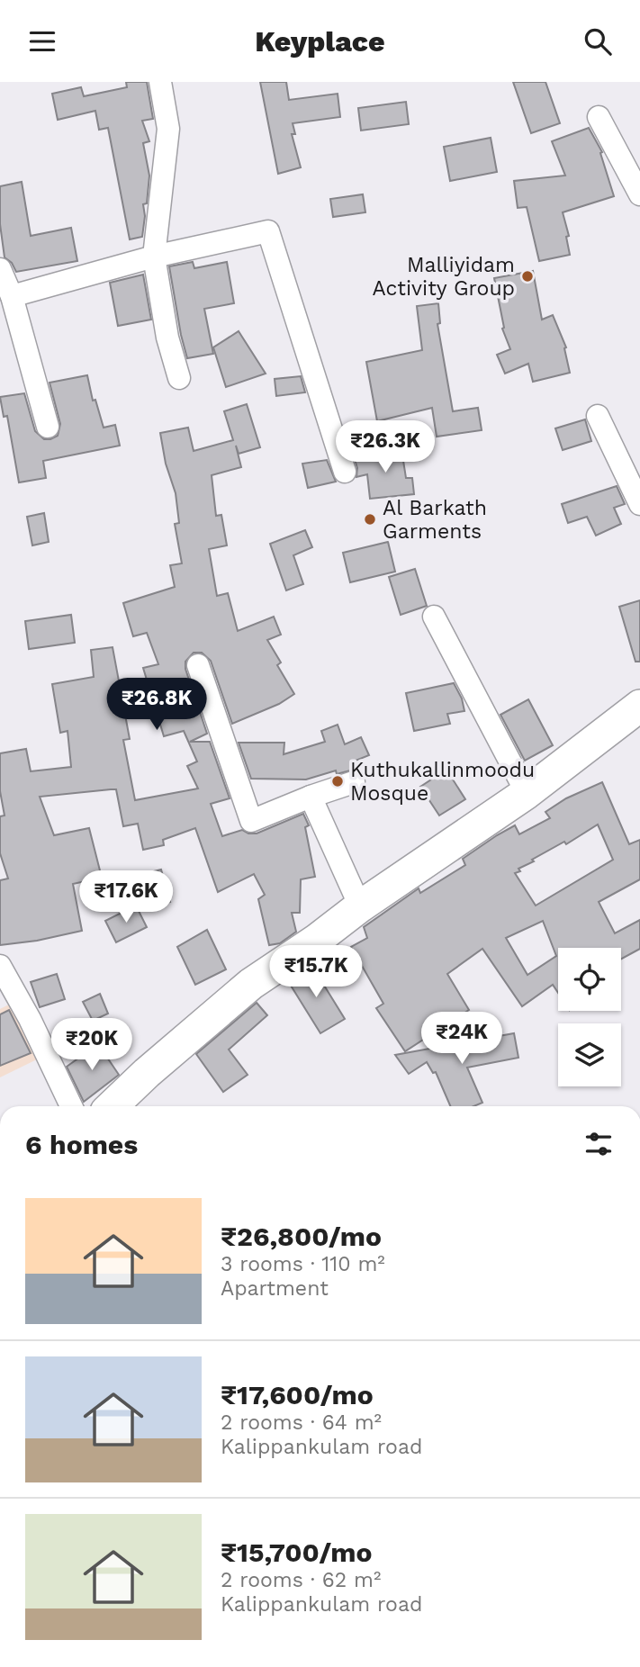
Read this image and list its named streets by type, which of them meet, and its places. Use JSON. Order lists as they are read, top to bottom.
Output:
{
  "places": ["Malliyidam Activity Group", "Al Barkath Garments", "Kuthukallinmoodu Mosque"],
  "page": {
    "header": "Keyplace",
    "price": [
      "₹26.3K",
      "₹26.8K",
      "₹17.6K",
      "₹15.7K",
      "₹24K",
      "₹20K"
    ],
    "heading": "6 homes",
    "list": [
      {
        "name": "₹26,800/mo",
        "note": "3 rooms · 110 m² · Apartment"
      },
      {
        "name": "₹17,600/mo",
        "note": "2 rooms · 64 m² · Kalippankulam road"
      },
      {
        "name": "₹15,700/mo",
        "note": "2 rooms · 62 m² · Kalippankulam road"
      }
    ]
  }
}
